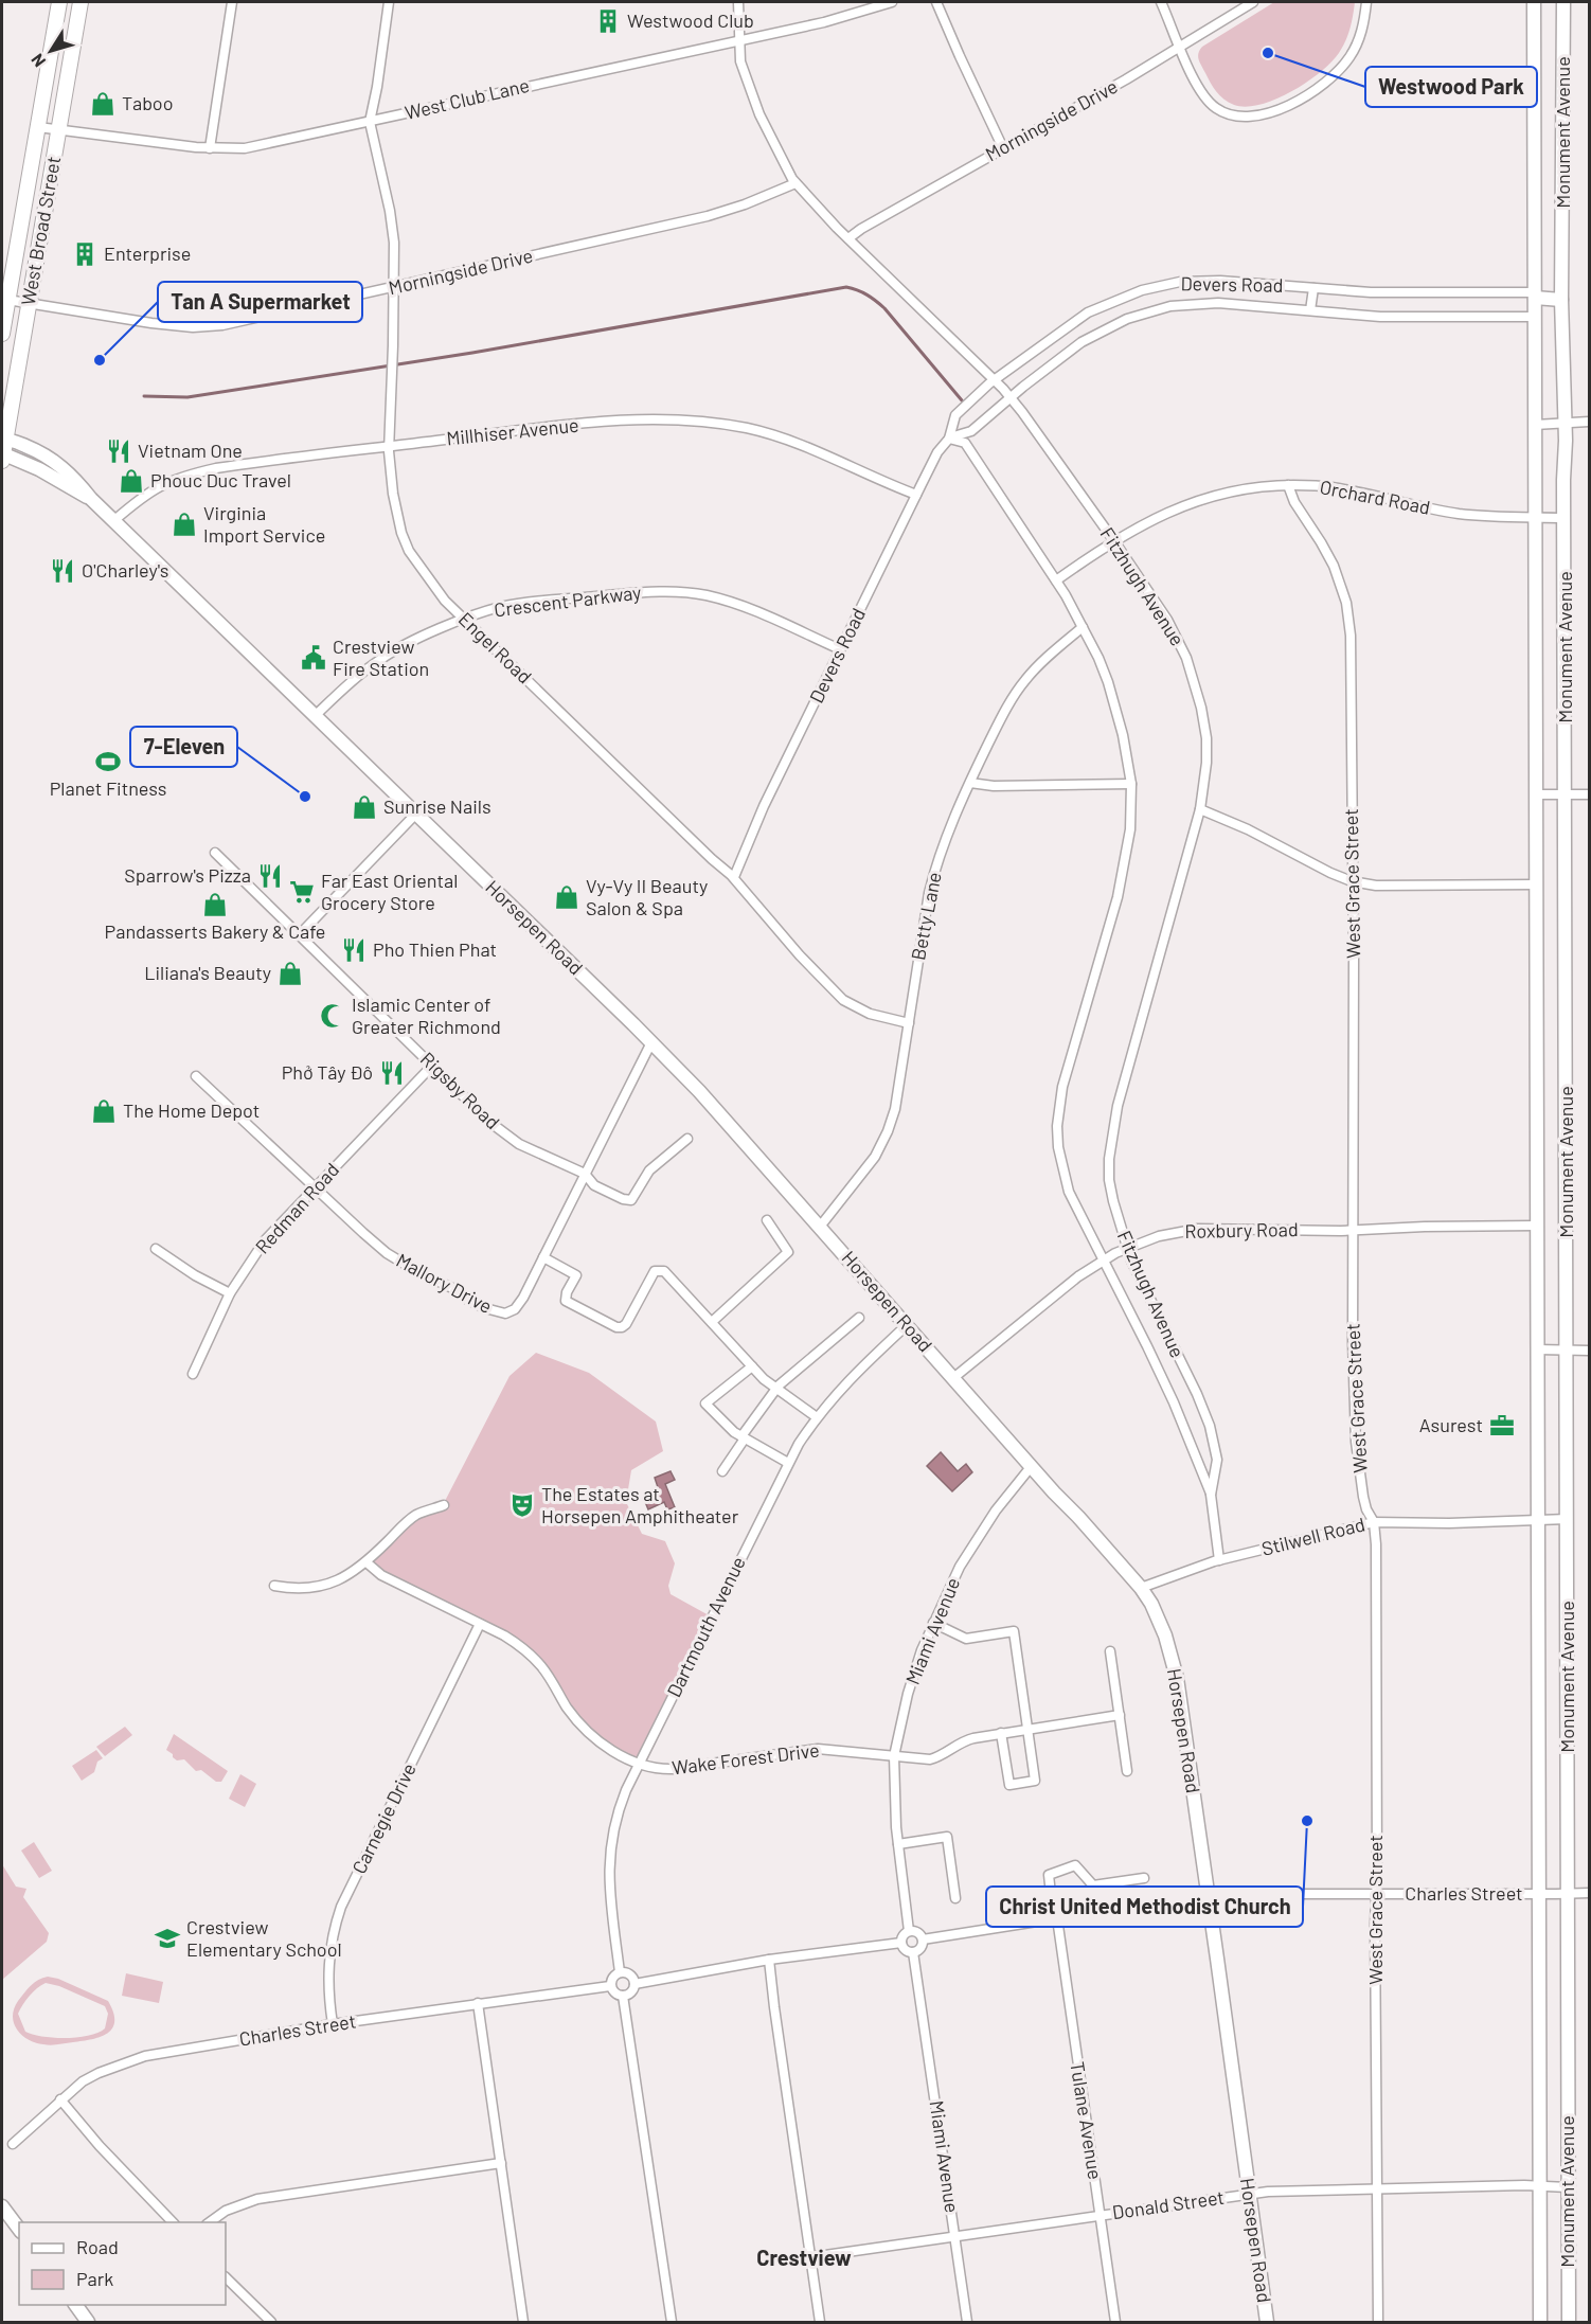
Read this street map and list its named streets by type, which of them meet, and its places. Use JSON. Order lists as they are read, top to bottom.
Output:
{
  "streets": {
    "main road": ["West Broad Street"],
    "street": [
      "West Club Lane",
      "Morningside Drive",
      "Monument Avenue",
      "Devers Road",
      "Millhiser Avenue",
      "Orchard Road",
      "Fitzhugh Avenue",
      "Crescent Parkway",
      "Engel Road",
      "West Grace Street",
      "Betty Lane",
      "Horsepen Road",
      "Rigsby Road",
      "Redman Road",
      "Roxbury Road",
      "Mallory Drive",
      "Stilwell Road",
      "Dartmouth Avenue",
      "Miami Avenue",
      "Wake Forest Drive",
      "Carnegie Drive",
      "Charles Street",
      "Tulane Avenue",
      "Donald Street"
    ]
  },
  "crossings": [
    ["West Club Lane", "West Broad Street"],
    ["West Club Lane", "Fitzhugh Avenue"],
    ["West Club Lane", "Engel Road"],
    ["Morningside Drive", "West Broad Street"],
    ["Morningside Drive", "Fitzhugh Avenue"],
    ["Morningside Drive", "Engel Road"],
    ["Monument Avenue", "Devers Road"],
    ["Monument Avenue", "Orchard Road"],
    ["Monument Avenue", "Roxbury Road"],
    ["Monument Avenue", "Stilwell Road"],
    ["Monument Avenue", "Charles Street"],
    ["Monument Avenue", "Donald Street"],
    ["West Broad Street", "Horsepen Road"],
    ["Devers Road", "Millhiser Avenue"],
    ["Devers Road", "Fitzhugh Avenue"],
    ["Devers Road", "Crescent Parkway"],
    ["Devers Road", "Engel Road"],
    ["Millhiser Avenue", "Engel Road"],
    ["Millhiser Avenue", "Horsepen Road"],
    ["Orchard Road", "Fitzhugh Avenue"],
    ["Orchard Road", "West Grace Street"],
    ["Fitzhugh Avenue", "Betty Lane"],
    ["Fitzhugh Avenue", "Roxbury Road"],
    ["Fitzhugh Avenue", "Stilwell Road"],
    ["Crescent Parkway", "Engel Road"],
    ["Crescent Parkway", "Horsepen Road"],
    ["Engel Road", "Betty Lane"],
    ["West Grace Street", "Roxbury Road"],
    ["West Grace Street", "Stilwell Road"],
    ["West Grace Street", "Charles Street"],
    ["West Grace Street", "Donald Street"],
    ["Betty Lane", "Horsepen Road"],
    ["Horsepen Road", "Roxbury Road"],
    ["Horsepen Road", "Stilwell Road"],
    ["Horsepen Road", "Dartmouth Avenue"],
    ["Horsepen Road", "Miami Avenue"],
    ["Horsepen Road", "Charles Street"],
    ["Horsepen Road", "Donald Street"],
    ["Rigsby Road", "Redman Road"],
    ["Redman Road", "Mallory Drive"],
    ["Dartmouth Avenue", "Wake Forest Drive"],
    ["Dartmouth Avenue", "Charles Street"],
    ["Miami Avenue", "Wake Forest Drive"],
    ["Miami Avenue", "Charles Street"],
    ["Miami Avenue", "Donald Street"],
    ["Wake Forest Drive", "Carnegie Drive"],
    ["Carnegie Drive", "Charles Street"],
    ["Charles Street", "Tulane Avenue"],
    ["Tulane Avenue", "Donald Street"]
  ],
  "districts": ["Crestview"],
  "places": {
    "building": ["Westwood Club", "Enterprise"],
    "other": [
      "Westwood Park",
      "Tan A Supermarket",
      "7-Eleven",
      "Christ United Methodist Church"
    ],
    "shop": [
      "Taboo",
      "Phouc Duc Travel",
      "Virginia Import Service",
      "Sunrise Nails",
      "Vy-Vy II Beauty Salon & Spa",
      "Pandasserts Bakery & Cafe",
      "Liliana's Beauty",
      "The Home Depot"
    ],
    "restaurant": [
      "Vietnam One",
      "O'Charley's",
      "Sparrow's Pizza",
      "Pho Thien Phat",
      "Phở Tây Đô"
    ],
    "public building": ["Crestview Fire Station"],
    "sports": ["Planet Fitness"],
    "supermarket": ["Far East Oriental Grocery Store"],
    "mosque": ["Islamic Center of Greater Richmond"],
    "office": ["Asurest"],
    "theatre": ["The Estates at Horsepen Amphitheater"],
    "school or university": ["Crestview Elementary School"]
  },
  "legend": ["Road", "Park"],
  "north": "bottom left"
}
